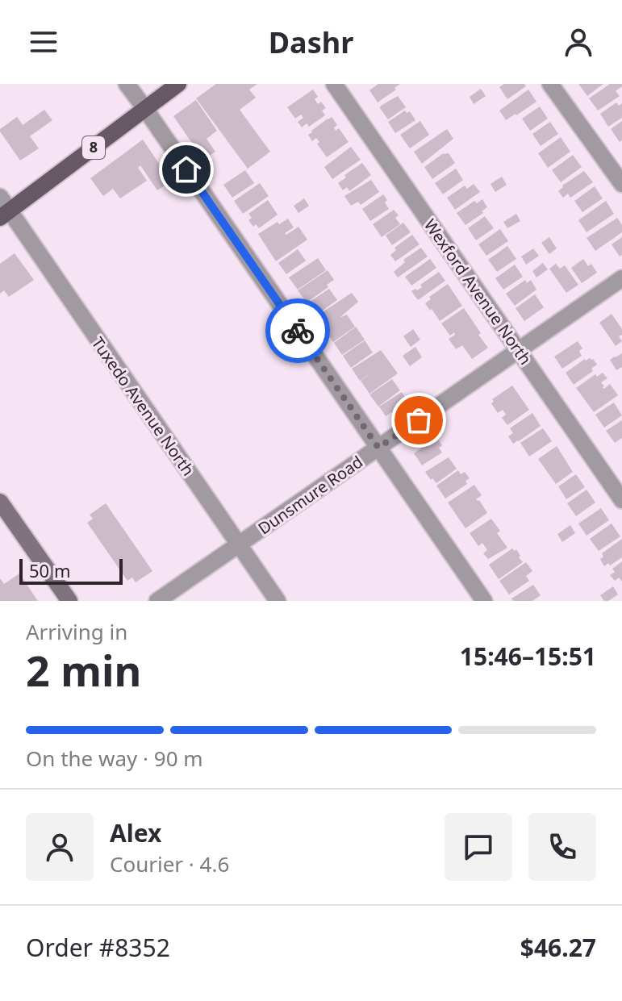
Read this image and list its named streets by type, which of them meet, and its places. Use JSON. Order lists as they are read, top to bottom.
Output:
{
  "streets": {
    "main road": ["8"],
    "street": ["Wexford Avenue North", "Tuxedo Avenue North", "Dunsmure Road"]
  },
  "crossings": [
    ["8", "Tuxedo Avenue North"],
    ["Wexford Avenue North", "Dunsmure Road"],
    ["Tuxedo Avenue North", "Dunsmure Road"]
  ],
  "scale_bar": "50 m",
  "page": {
    "header": "Dashr",
    "scale": "50 m",
    "heading": ["2 min", "Arriving in", "15:46–15:51"],
    "panel": [
      "Alex",
      "Courier · 4.6",
      "Order #8352",
      "$46.27"
    ],
    "bar": "On the way · 90 m"
  }
}
